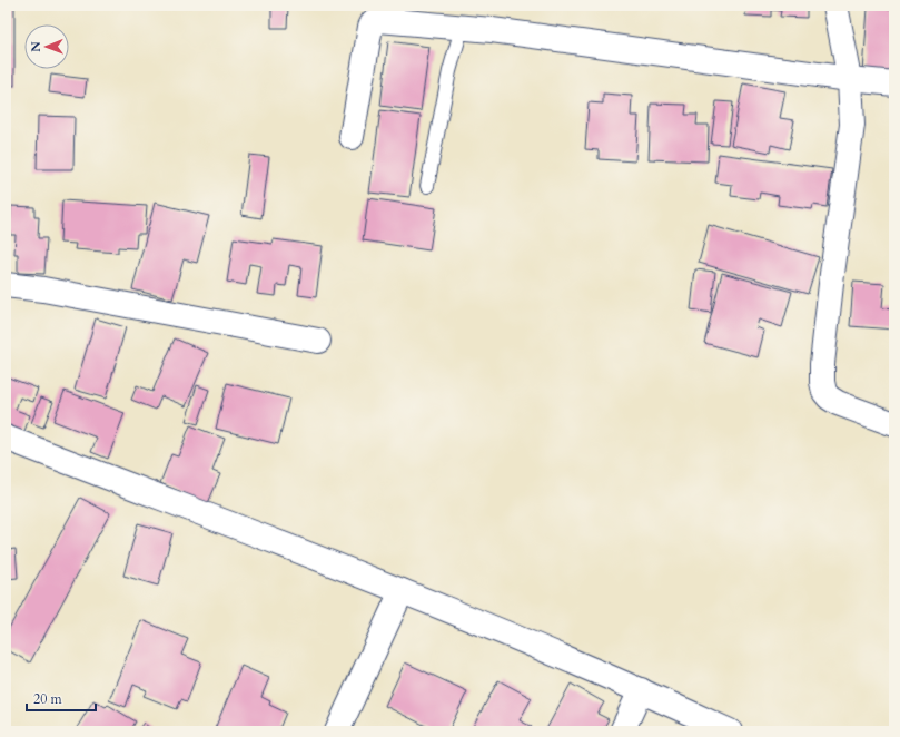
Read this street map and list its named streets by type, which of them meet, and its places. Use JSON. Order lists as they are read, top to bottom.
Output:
{
  "scale_bar": "20 m",
  "north": "left"
}
